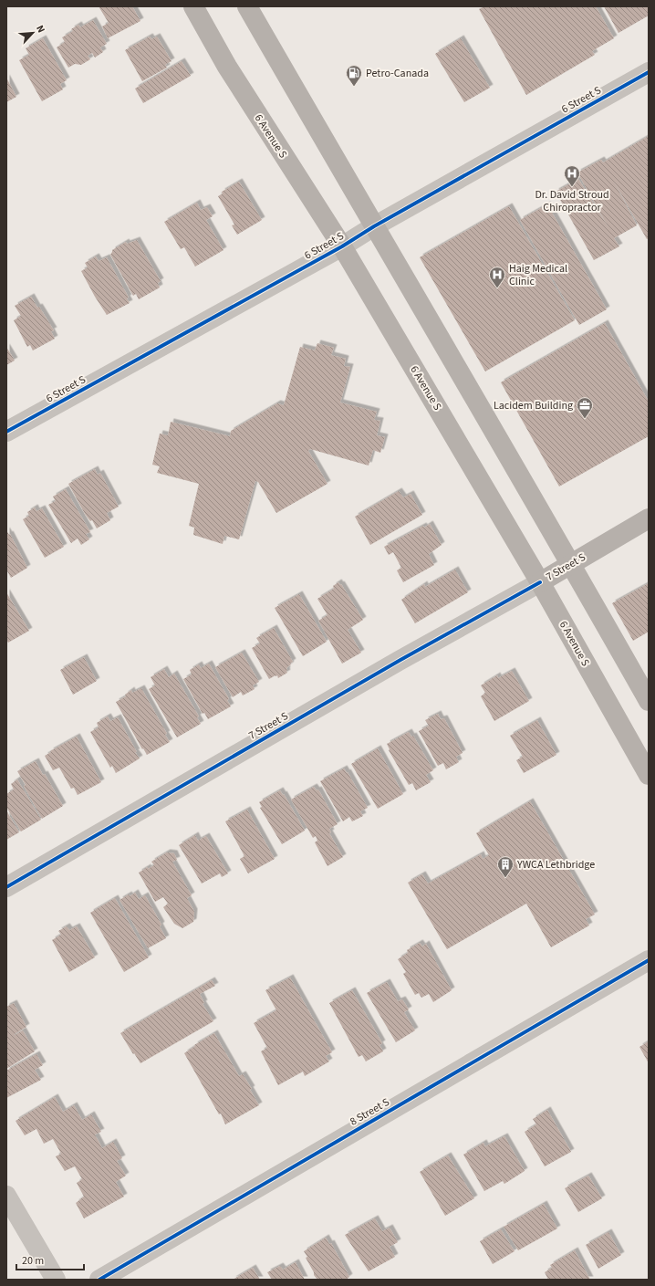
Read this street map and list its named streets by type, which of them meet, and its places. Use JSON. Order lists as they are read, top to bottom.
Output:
{
  "streets": {
    "main road": ["6 Avenue S", "7 Street S"],
    "street": ["6 Street S", "8 Street S"]
  },
  "crossings": [
    ["6 Street S", "6 Avenue S"],
    ["6 Avenue S", "7 Street S"]
  ],
  "places": {
    "fuel station": ["Petro-Canada"],
    "hospital": ["Dr. David Stroud Chiropractor", "Haig Medical Clinic"],
    "office": ["Lacidem Building"],
    "building": ["YWCA Lethbridge"]
  },
  "scale_bar": "20 m",
  "north": "top right"
}
